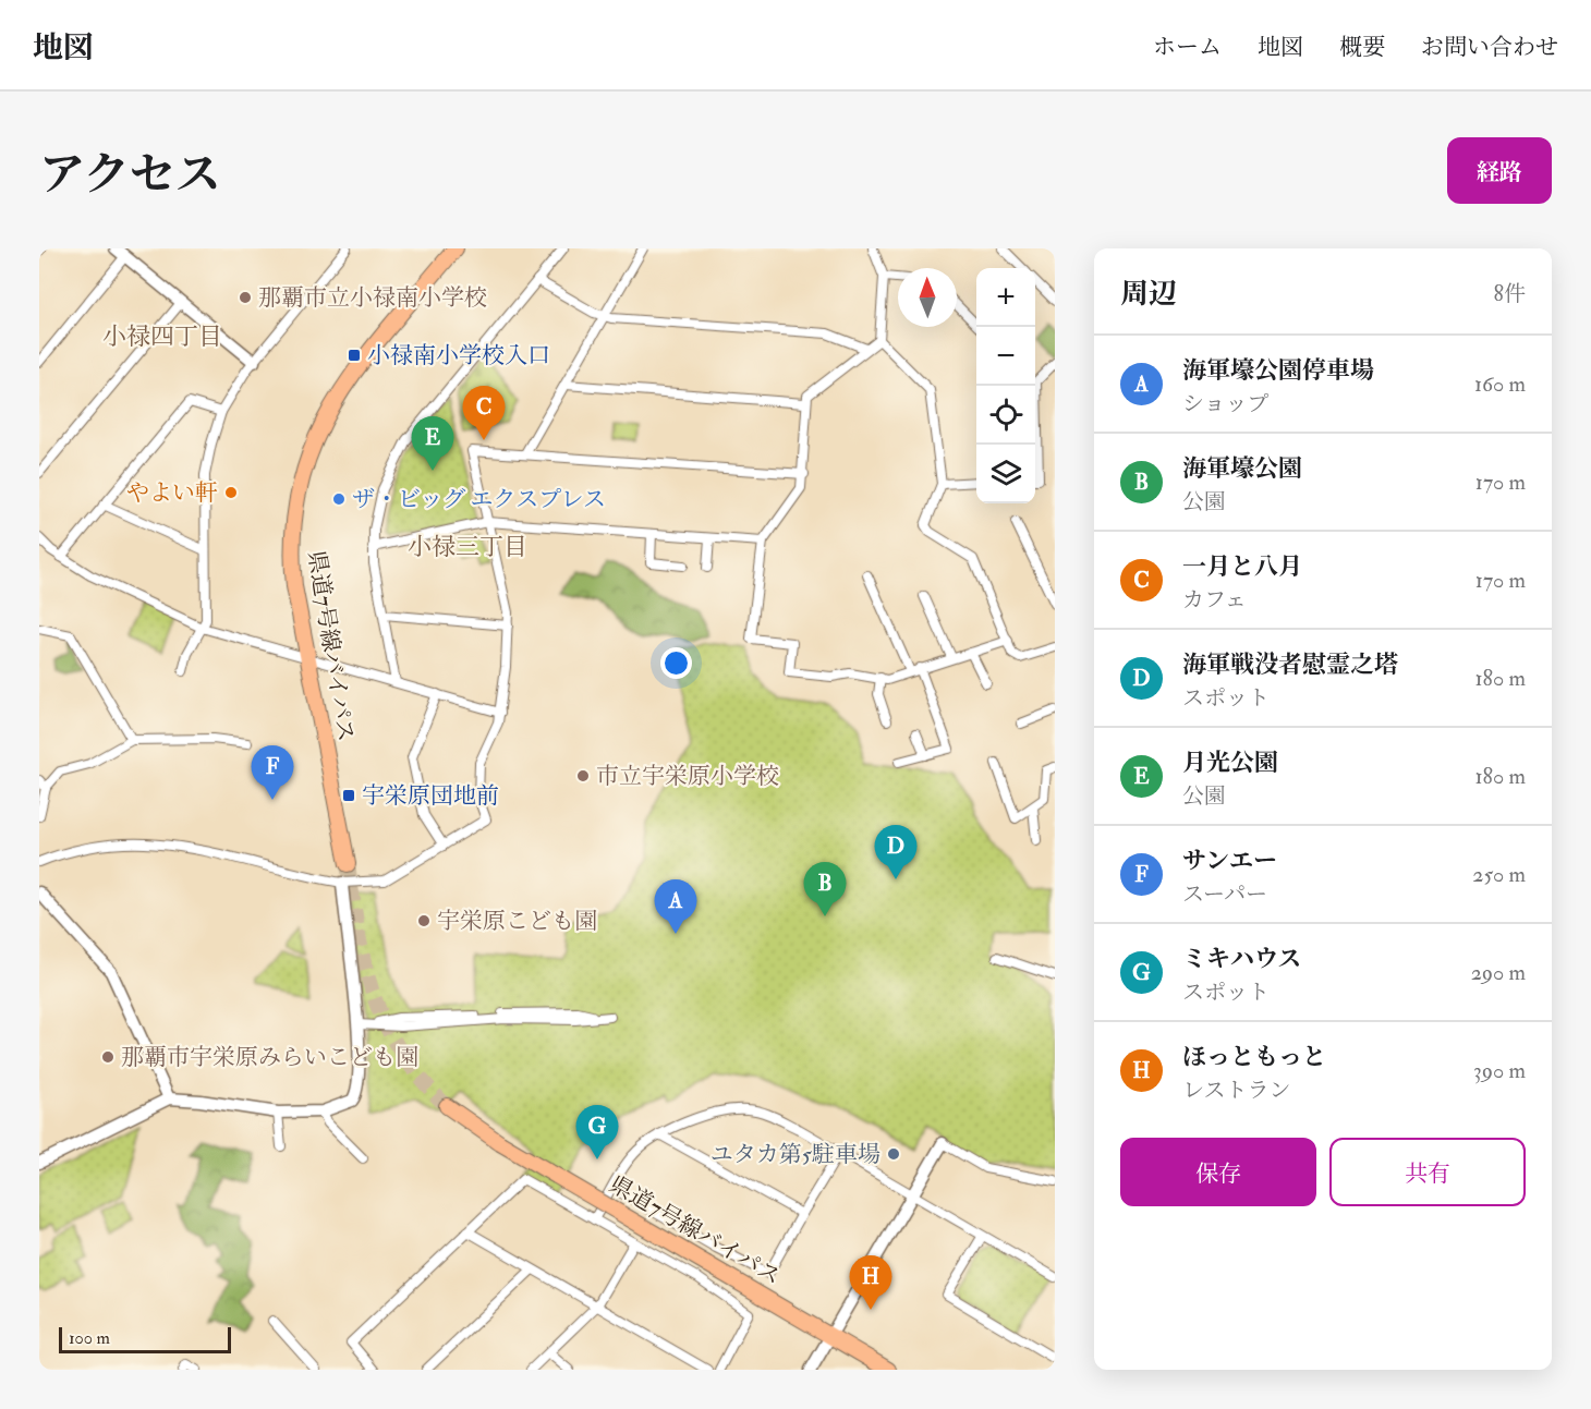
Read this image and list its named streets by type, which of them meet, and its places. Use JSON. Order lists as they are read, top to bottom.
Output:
{
  "streets": {
    "main road": ["県道7号線バイパス"]
  },
  "districts": ["小禄四丁目", "小禄三丁目"],
  "places": {
    "other": [
      "那覇市立小禄南小学校",
      "やよい軒",
      "ザ・ビッグ エクスプレス",
      "市立宇栄原小学校",
      "宇栄原こども園",
      "那覇市宇栄原みらいこども園",
      "ユタカ第5駐車場"
    ],
    "transit": ["小禄南小学校入口", "宇栄原団地前"]
  },
  "scale_bar": "100 m",
  "north": "top",
  "page": {
    "header": "地図",
    "nav": [
      "ホーム",
      "地図",
      "概要",
      "お問い合わせ"
    ],
    "title": "アクセス",
    "buttons": [
      "経路",
      ["保存", "共有"]
    ],
    "heading": ["周辺", "8件"],
    "map_buttons": ["+", "−"],
    "list": [
      {
        "mark": "A",
        "name": "海軍壕公園停車場",
        "note": "ショップ",
        "value": "160 m"
      },
      {
        "mark": "B",
        "name": "海軍壕公園",
        "note": "公園",
        "value": "170 m"
      },
      {
        "mark": "C",
        "name": "一月と八月",
        "note": "カフェ",
        "value": "170 m"
      },
      {
        "mark": "D",
        "name": "海軍戦没者慰霊之塔",
        "note": "スポット",
        "value": "180 m"
      },
      {
        "mark": "E",
        "name": "月光公園",
        "note": "公園",
        "value": "180 m"
      },
      {
        "mark": "F",
        "name": "サンエー",
        "note": "スーパー",
        "value": "250 m"
      },
      {
        "mark": "G",
        "name": "ミキハウス",
        "note": "スポット",
        "value": "290 m"
      },
      {
        "mark": "H",
        "name": "ほっともっと",
        "note": "レストラン",
        "value": "390 m"
      }
    ],
    "pins": [
      "C",
      "E",
      "F",
      "D",
      "B",
      "A",
      "G",
      "H"
    ],
    "scale": "100 m"
  }
}
